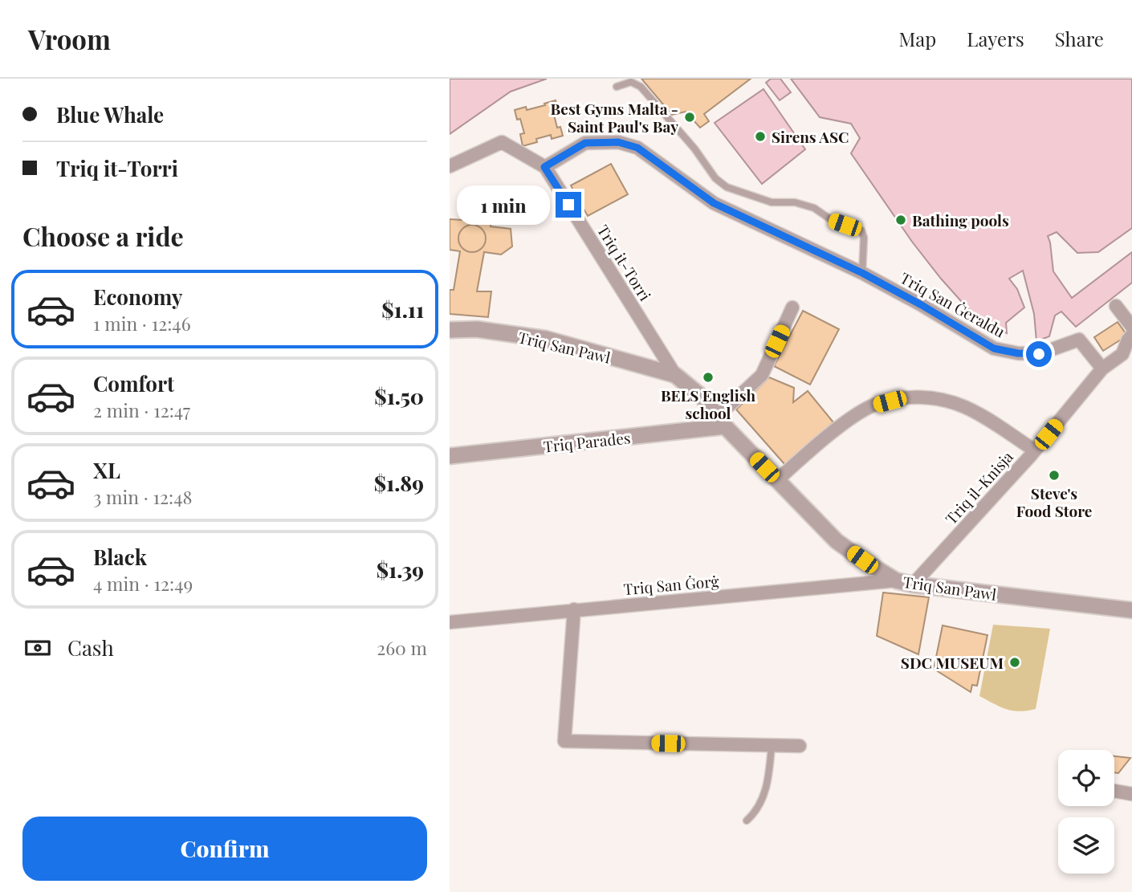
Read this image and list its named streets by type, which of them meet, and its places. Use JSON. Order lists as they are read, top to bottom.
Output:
{
  "streets": {
    "street": [
      "Triq it-Torri",
      "Triq San Ġeraldu",
      "Triq San Pawl",
      "Triq Parades",
      "Triq il-Knisja",
      "Triq San Ġorġ"
    ]
  },
  "crossings": [
    ["Triq it-Torri", "Triq San Ġeraldu"],
    ["Triq it-Torri", "Triq San Pawl"],
    ["Triq San Ġeraldu", "Triq il-Knisja"],
    ["Triq San Pawl", "Triq Parades"],
    ["Triq San Pawl", "Triq il-Knisja"],
    ["Triq San Pawl", "Triq San Ġorġ"]
  ],
  "places": [
    "Best Gyms Malta - Saint Paul's Bay",
    "Sirens ASC",
    "Bathing pools",
    "BELS English school",
    "Steve's Food Store",
    "SDC MUSEUM"
  ],
  "page": {
    "header": "Vroom",
    "nav": ["Map", "Layers", "Share"],
    "banner": ["Blue Whale", "Triq it-Torri"],
    "bubble": "1 min",
    "heading": "Choose a ride",
    "list": [
      {
        "name": "Economy",
        "note": "1 min · 12:46",
        "value": "$1.11"
      },
      {
        "name": "Comfort",
        "note": "2 min · 12:47",
        "value": "$1.50"
      },
      {
        "name": "XL",
        "note": "3 min · 12:48",
        "value": "$1.89"
      },
      {
        "name": "Black",
        "note": "4 min · 12:49",
        "value": "$1.39"
      }
    ],
    "pay": ["Cash", "260 m"],
    "buttons": "Confirm"
  }
}
